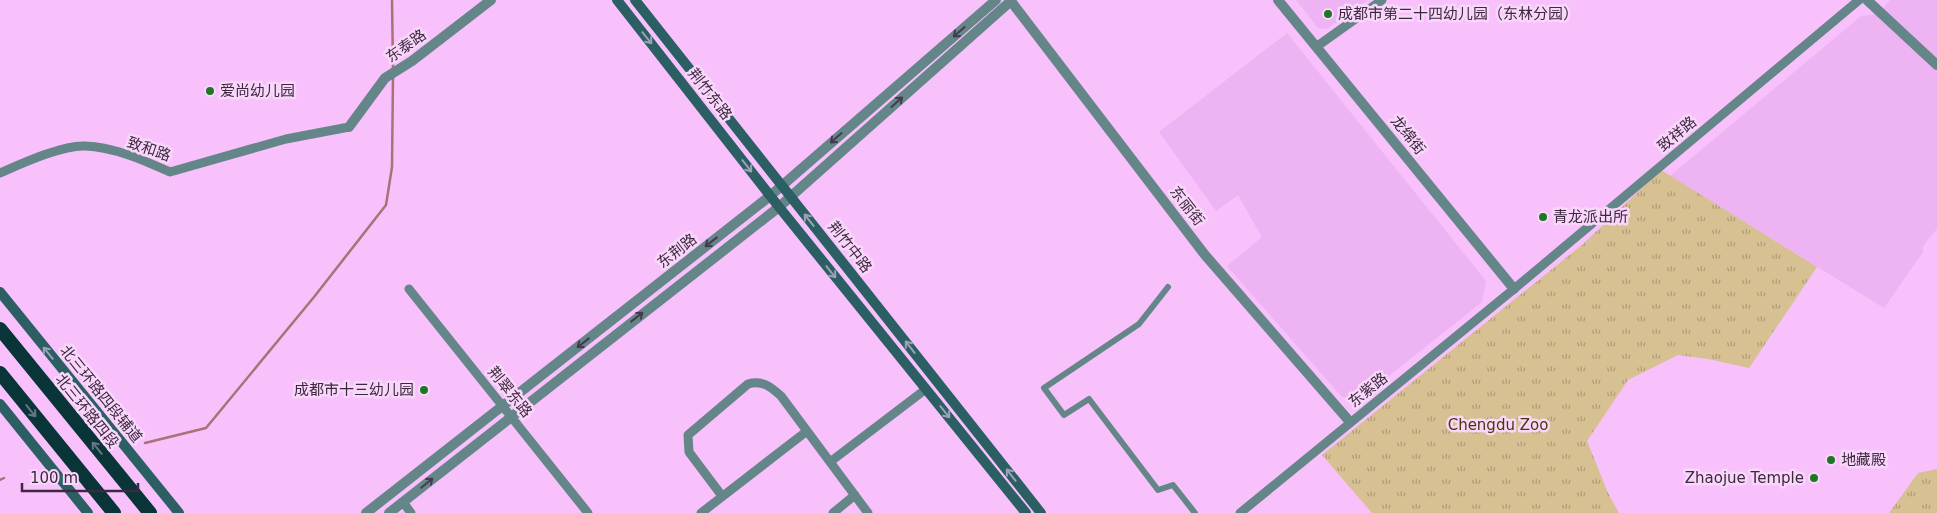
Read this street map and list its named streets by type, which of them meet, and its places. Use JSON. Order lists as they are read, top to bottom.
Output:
{
  "streets": {
    "highway": ["北三环路四段"],
    "main road": ["荆竹东路", "荆竹中路", "北三环路四段辅道"],
    "street": [
      "东泰路",
      "致祥路",
      "龙绵街",
      "致和路",
      "东丽街",
      "东荆路",
      "东紫路",
      "荆翠东路"
    ]
  },
  "crossings": [
    ["东泰路", "致和路"],
    ["荆竹东路", "荆竹中路"],
    ["荆竹东路", "东荆路"],
    ["致祥路", "龙绵街"],
    ["致祥路", "东紫路"],
    ["龙绵街", "东紫路"],
    ["东丽街", "东荆路"],
    ["东丽街", "东紫路"],
    ["荆竹中路", "东荆路"],
    ["东荆路", "荆翠东路"]
  ],
  "one_way": ["荆竹东路"],
  "parks": ["Chengdu Zoo"],
  "places": [
    "成都市第二十四幼儿园（东林分园）",
    "爱尚幼儿园",
    "青龙派出所",
    "成都市十三幼儿园",
    "地藏殿",
    "Zhaojue Temple"
  ],
  "scale_bar": "100 m"
}
